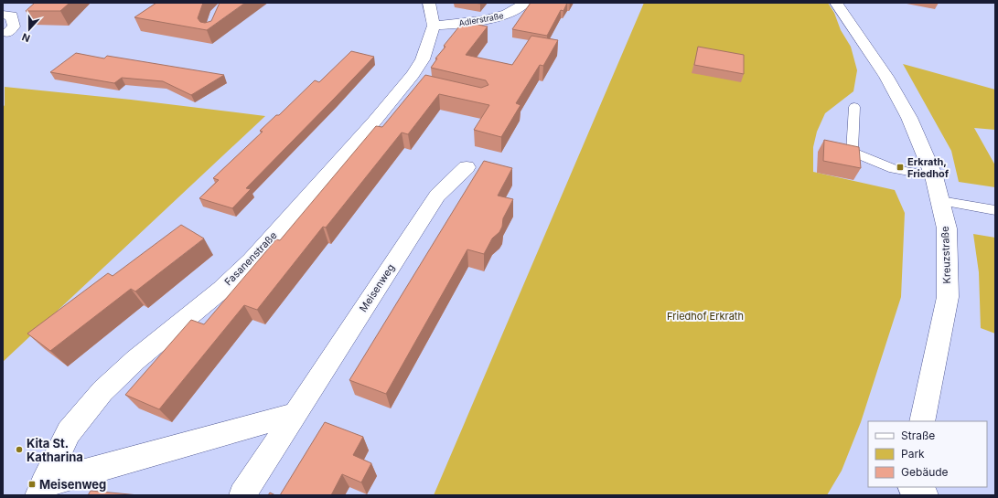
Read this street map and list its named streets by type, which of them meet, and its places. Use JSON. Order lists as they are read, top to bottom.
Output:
{
  "streets": {
    "street": [
      "Adlerstraße",
      "Kreuzstraße",
      "Fasanenstraße",
      "Meisenweg"
    ]
  },
  "crossings": [
    ["Adlerstraße", "Fasanenstraße"]
  ],
  "parks": ["Friedhof Erkrath"],
  "places": {
    "transit": ["Erkrath, Friedhof", "Meisenweg"],
    "other": ["Kita St. Katharina"]
  },
  "legend": ["Straße", "Park", "Gebäude"],
  "north": "bottom"
}
